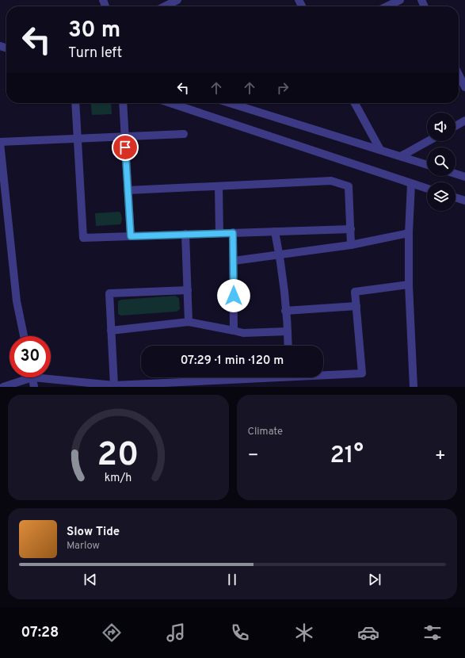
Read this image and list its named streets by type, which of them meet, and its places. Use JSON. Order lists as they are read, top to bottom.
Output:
{
  "page": {
    "turn": ["30 m", "Turn left"],
    "limit": "30",
    "trip": "07:29 · 1 min · 120 m",
    "tile": "Climate",
    "heat": ["−", "21°", "+"],
    "song": ["Slow Tide", "Marlow"],
    "tabs": "07:28",
    "gauge": ["20", "km/h"]
  }
}
